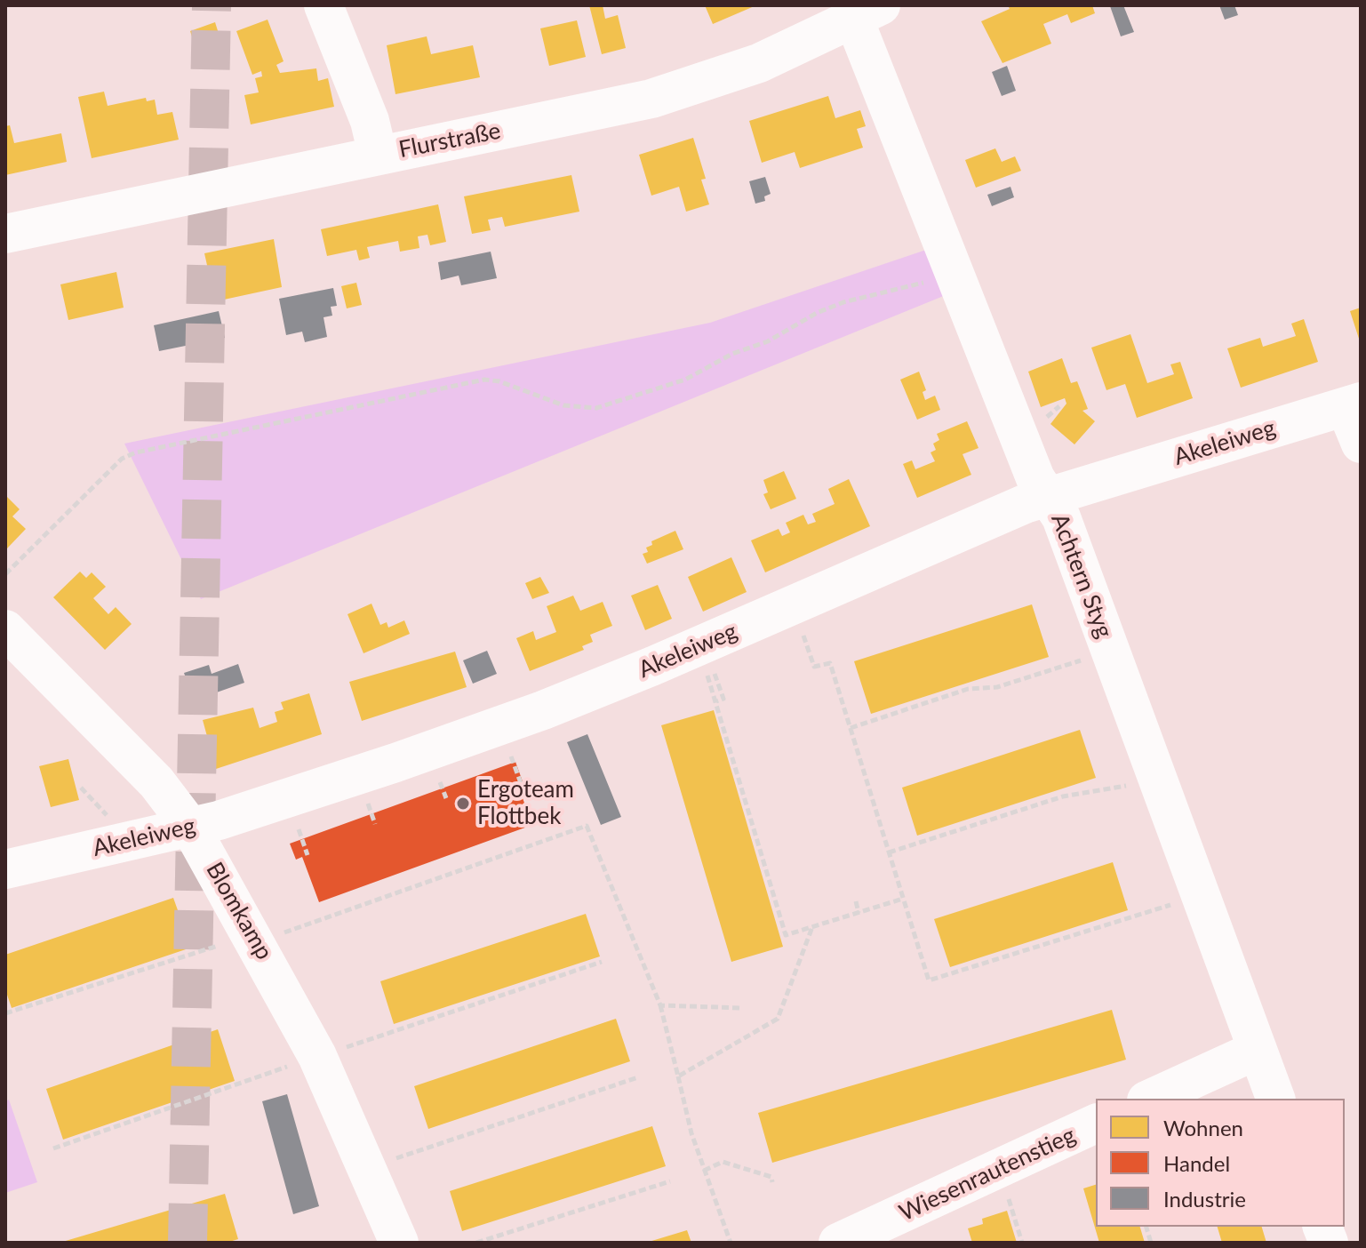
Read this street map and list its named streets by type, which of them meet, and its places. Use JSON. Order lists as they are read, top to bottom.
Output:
{
  "streets": {
    "street": [
      "Flurstraße",
      "Akeleiweg",
      "Achtern Styg",
      "Blomkamp",
      "Wiesenrautenstieg"
    ]
  },
  "crossings": [
    ["Flurstraße", "Achtern Styg"],
    ["Akeleiweg", "Achtern Styg"],
    ["Akeleiweg", "Blomkamp"]
  ],
  "places": ["Ergoteam Flottbek"],
  "legend": ["Wohnen", "Handel", "Industrie"]
}
